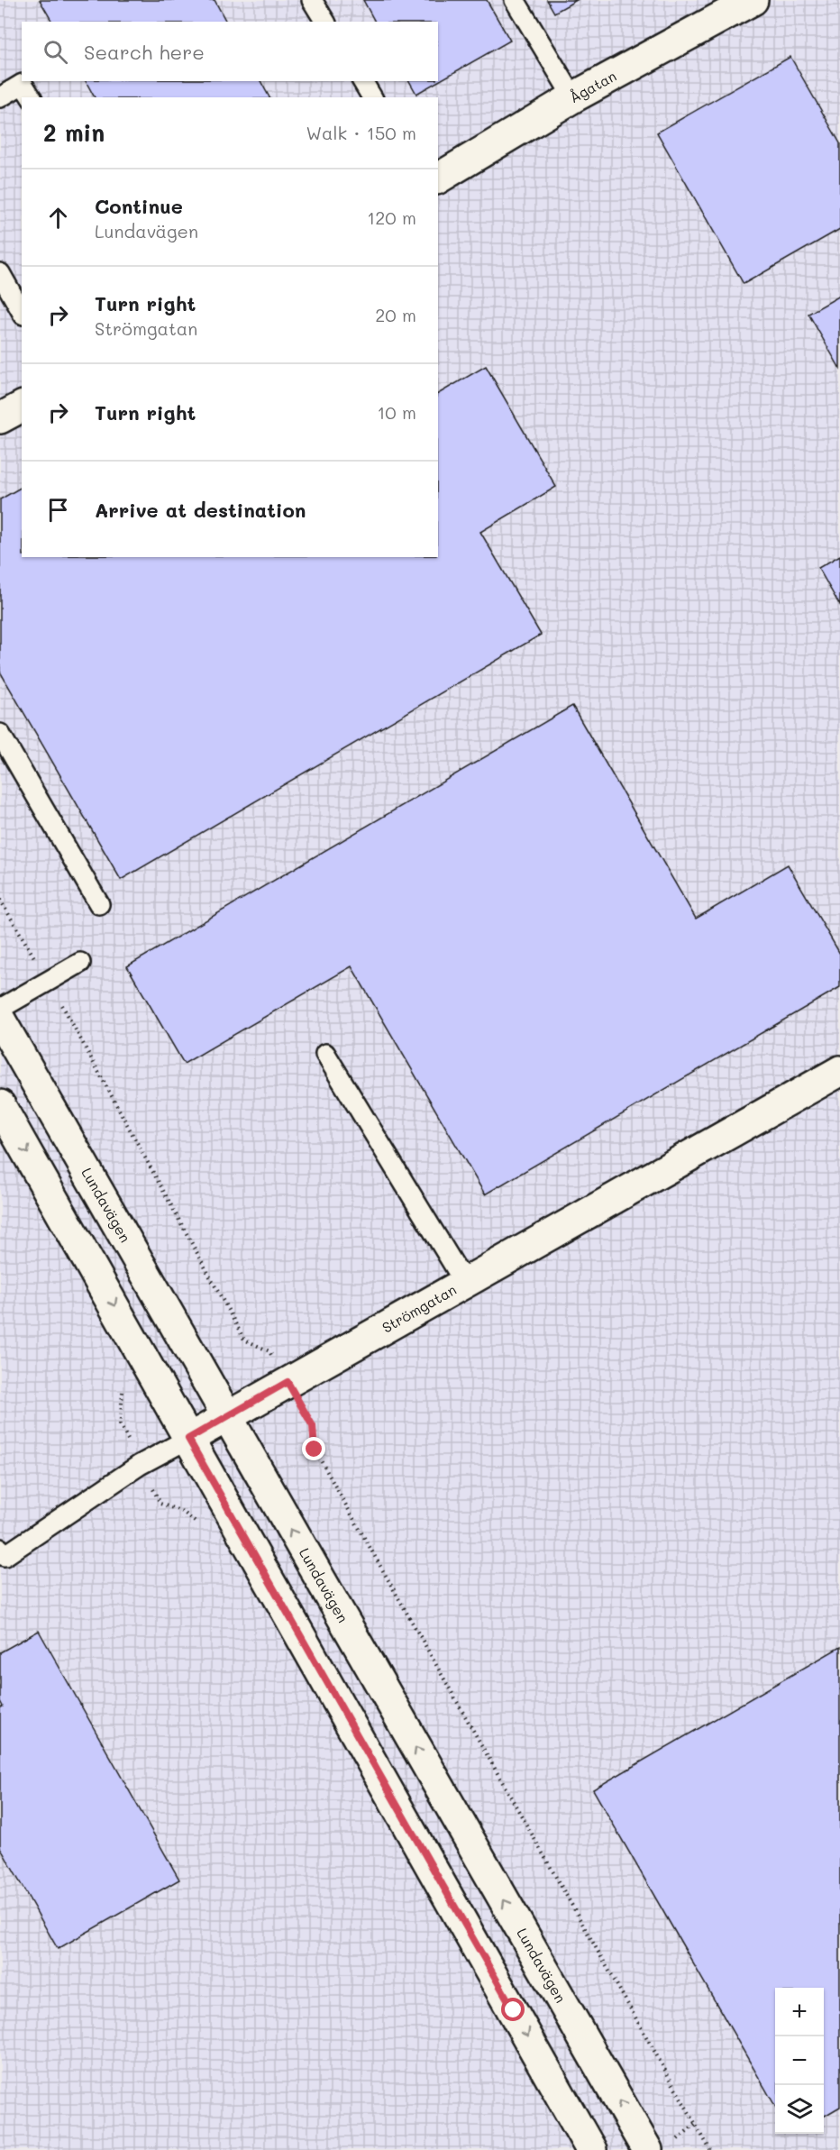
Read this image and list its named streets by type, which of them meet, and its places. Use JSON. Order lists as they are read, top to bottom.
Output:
{
  "streets": {
    "main road": ["Ågatan", "Lundavägen", "Strömgatan"]
  },
  "crossings": [
    ["Lundavägen", "Strömgatan"]
  ],
  "page": {
    "search": "Search here",
    "heading": ["2 min", "Walk · 150 m"],
    "list": [
      ["Continue", "Lundavägen", "120 m"],
      ["Turn right", "Strömgatan", "20 m"],
      ["Turn right", "10 m"],
      "Arrive at destination"
    ],
    "map_buttons": ["+", "−"]
  }
}
